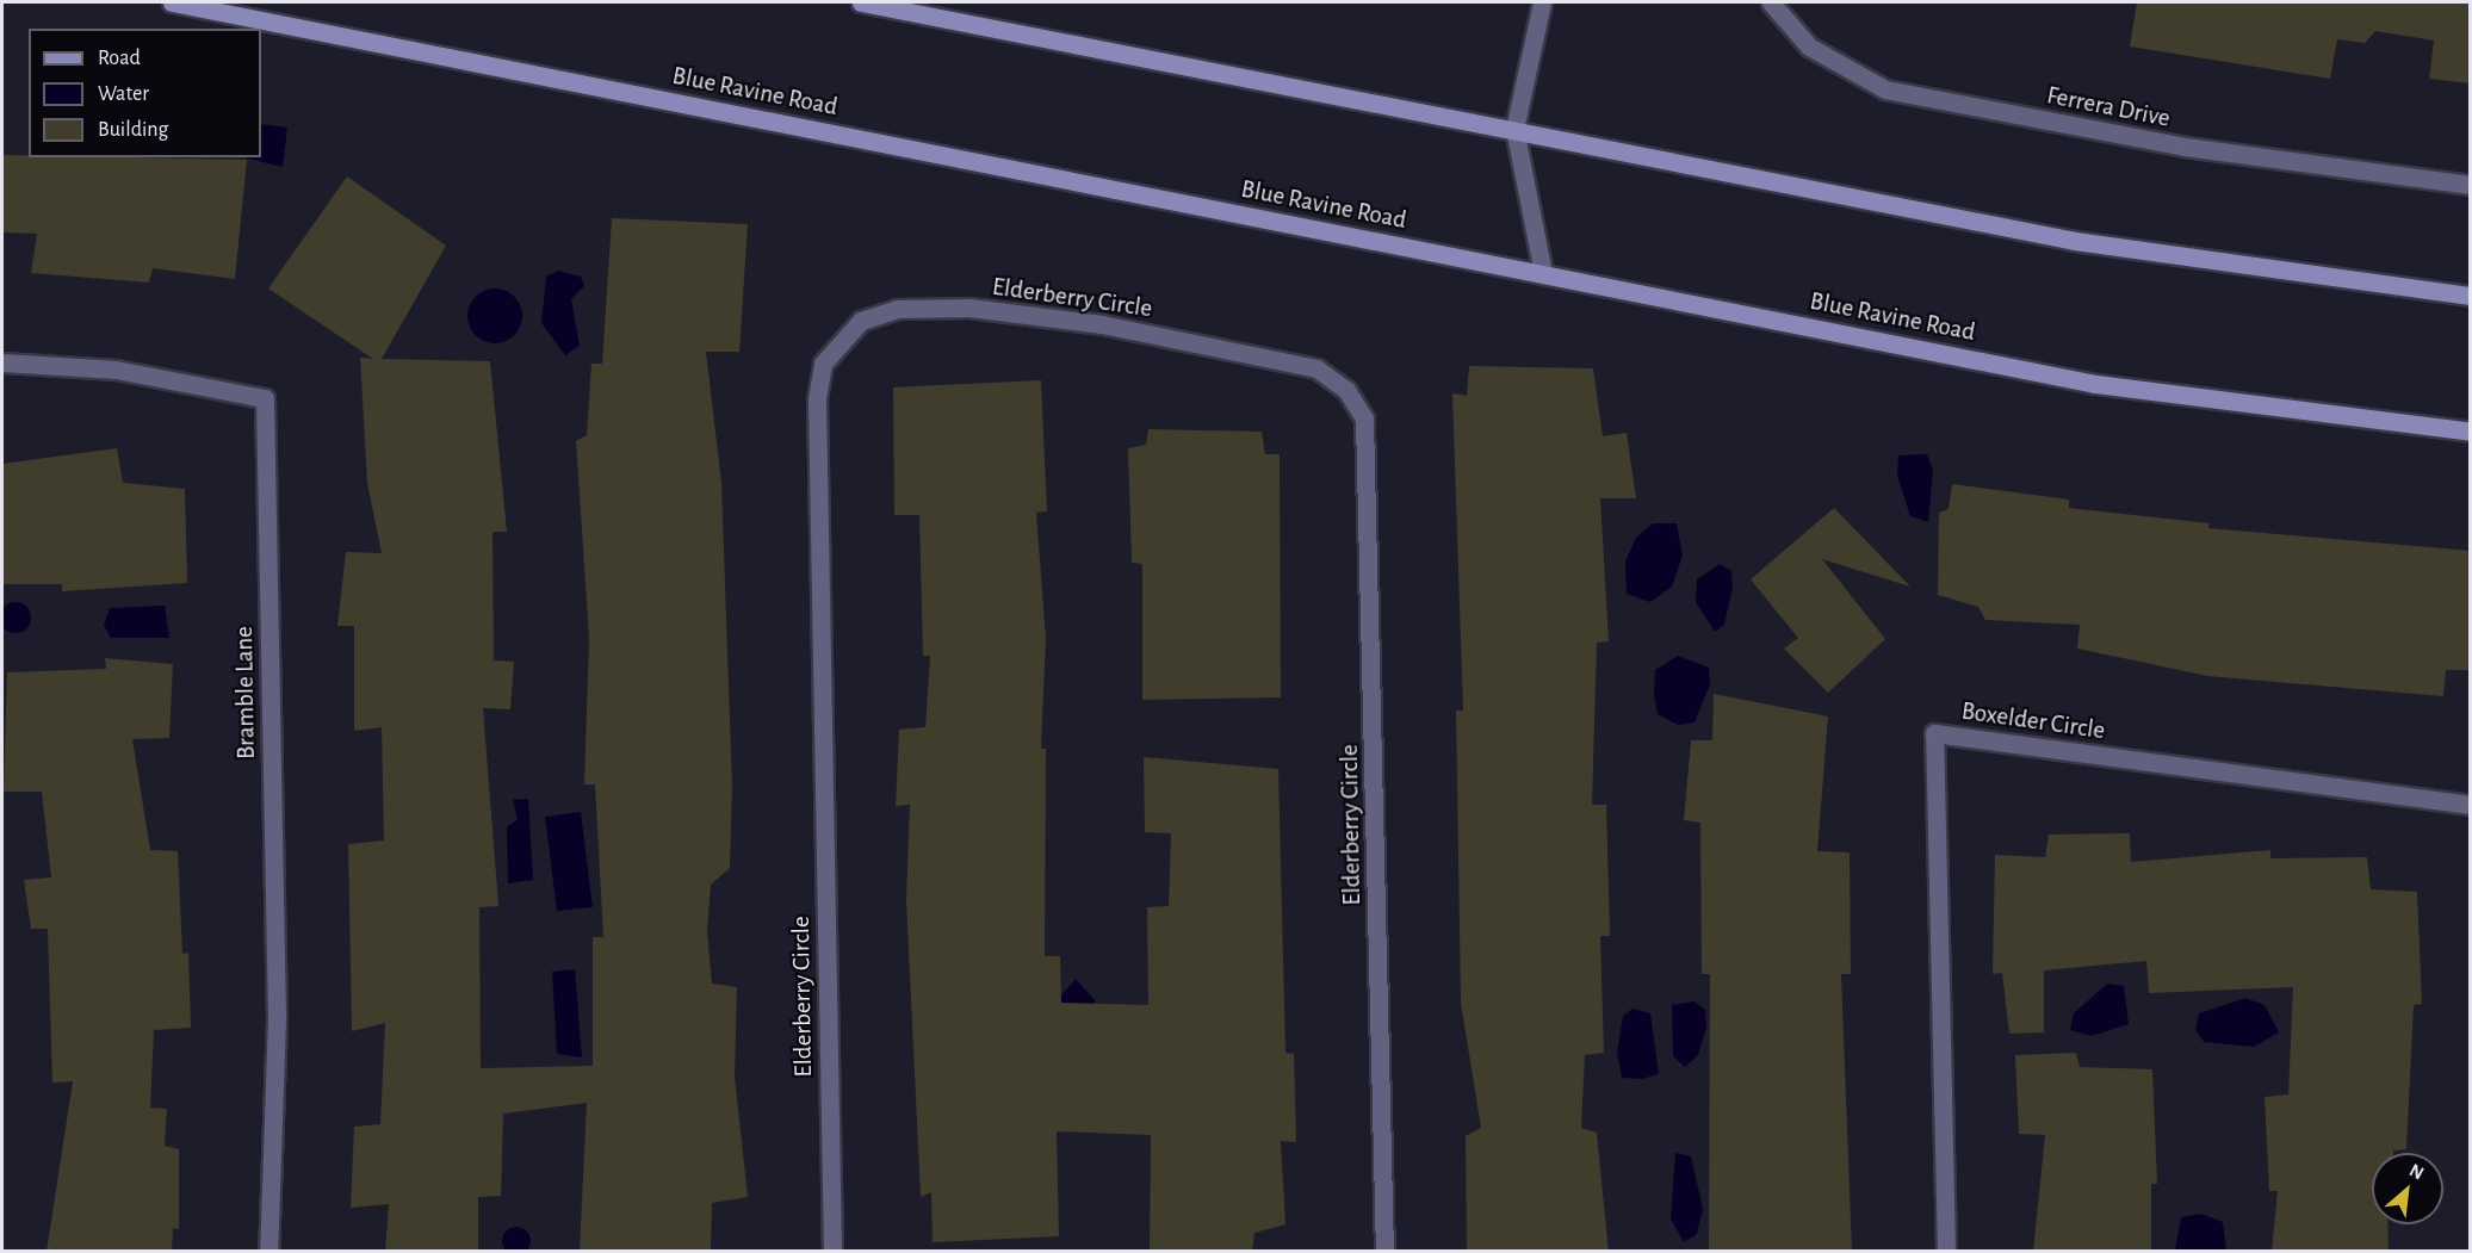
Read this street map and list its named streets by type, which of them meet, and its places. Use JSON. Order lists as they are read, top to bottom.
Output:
{
  "streets": {
    "main road": ["Blue Ravine Road"],
    "street": [
      "Ferrera Drive",
      "Elderberry Circle",
      "Bramble Lane",
      "Boxelder Circle"
    ]
  },
  "legend": ["Road", "Water", "Building"],
  "north": "top right"
}
